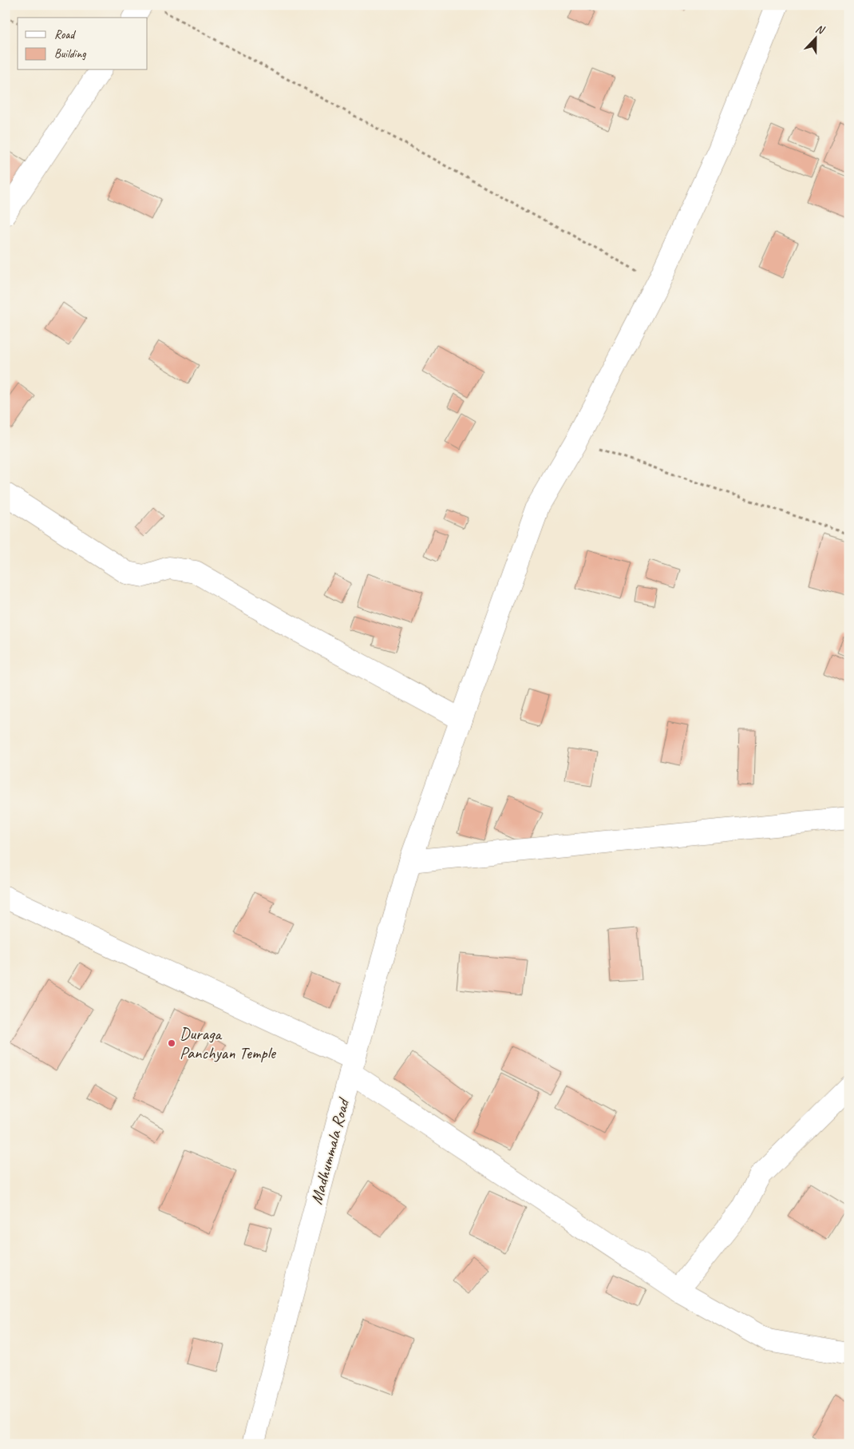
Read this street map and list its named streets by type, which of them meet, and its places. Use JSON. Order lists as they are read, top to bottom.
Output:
{
  "streets": {
    "street": ["Madhummala Road"]
  },
  "places": ["Duraga Panchyan Temple"],
  "legend": ["Road", "Building"],
  "north": "top"
}
